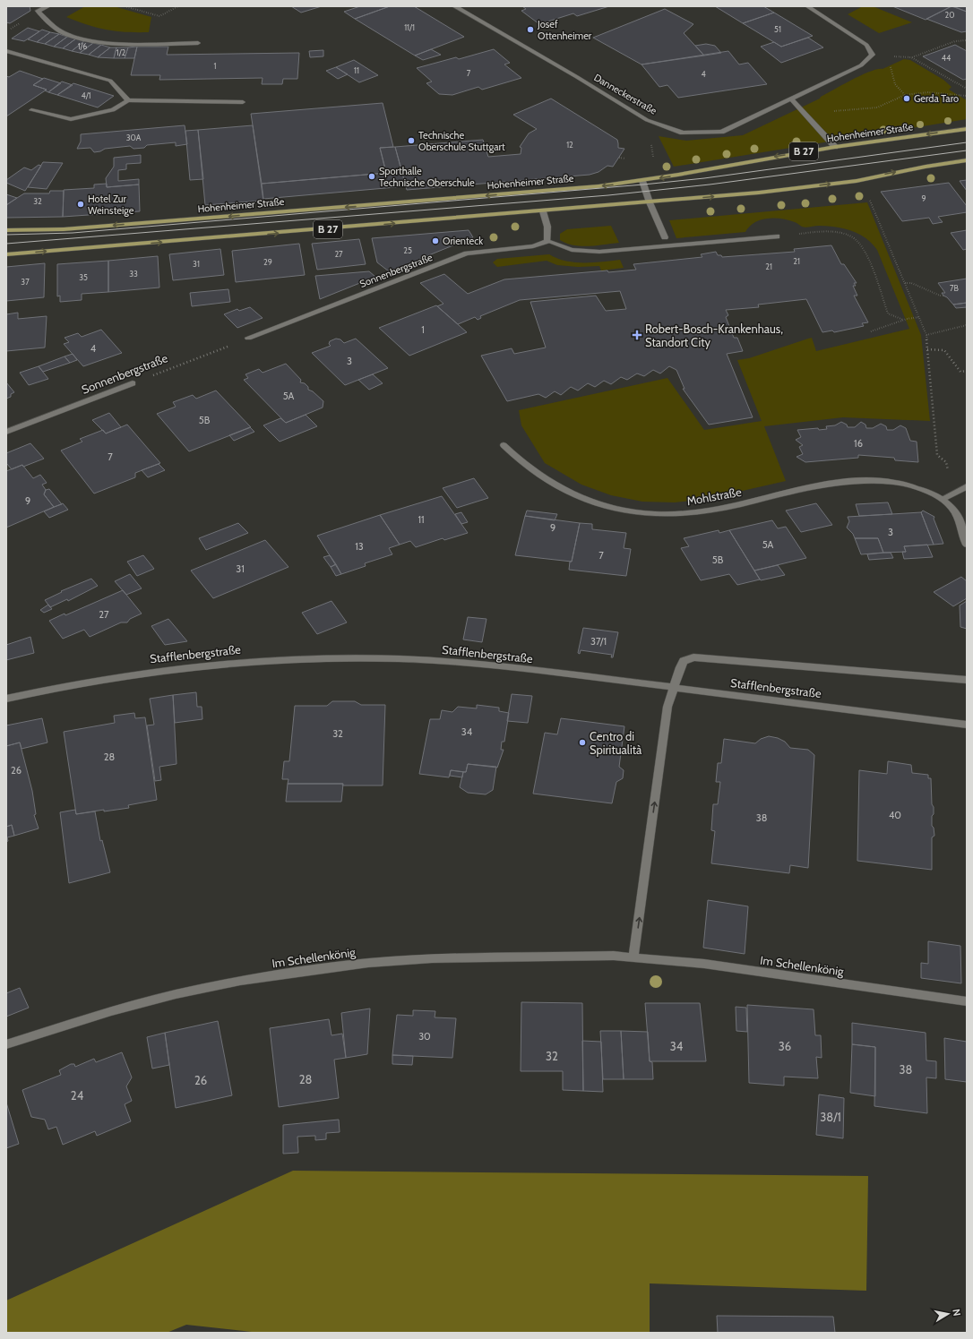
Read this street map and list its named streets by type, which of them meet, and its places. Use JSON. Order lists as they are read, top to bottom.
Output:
{
  "streets": {
    "main road": ["Hohenheimer Straße", "B 27"],
    "street": [
      "Danneckerstraße",
      "Sonnenbergstraße",
      "Mohlstraße",
      "Stafflenbergstraße",
      "Im Schellenkönig"
    ]
  },
  "places": {
    "other": [
      "Josef Ottenheimer",
      "Gerda Taro",
      "Technische Oberschule Stuttgart",
      "Sporthalle Technische Oberschule",
      "Hotel Zur Weinsteige",
      "Orienteck",
      "Centro di Spiritualità"
    ],
    "health": ["Robert-Bosch-Krankenhaus, Standort City"]
  },
  "house_numbers": [
    "20",
    "11/1",
    "51",
    "1/6",
    "1/2",
    "44",
    "1",
    "11",
    "7",
    "4",
    "4/1",
    "30A",
    "12",
    "9",
    "32",
    "25",
    "27",
    "21",
    "29",
    "31",
    "21",
    "33",
    "35",
    "37",
    "7B",
    "1",
    "4",
    "3",
    "5A",
    "5B",
    "16",
    "7",
    "9",
    "11",
    "9",
    "3",
    "5A",
    "13",
    "7",
    "5B",
    "31",
    "27",
    "37/1",
    "34",
    "32",
    "28",
    "26",
    "40",
    "38",
    "30",
    "34",
    "36",
    "32",
    "38",
    "28",
    "26",
    "24",
    "38/1"
  ],
  "north": "right"
}
